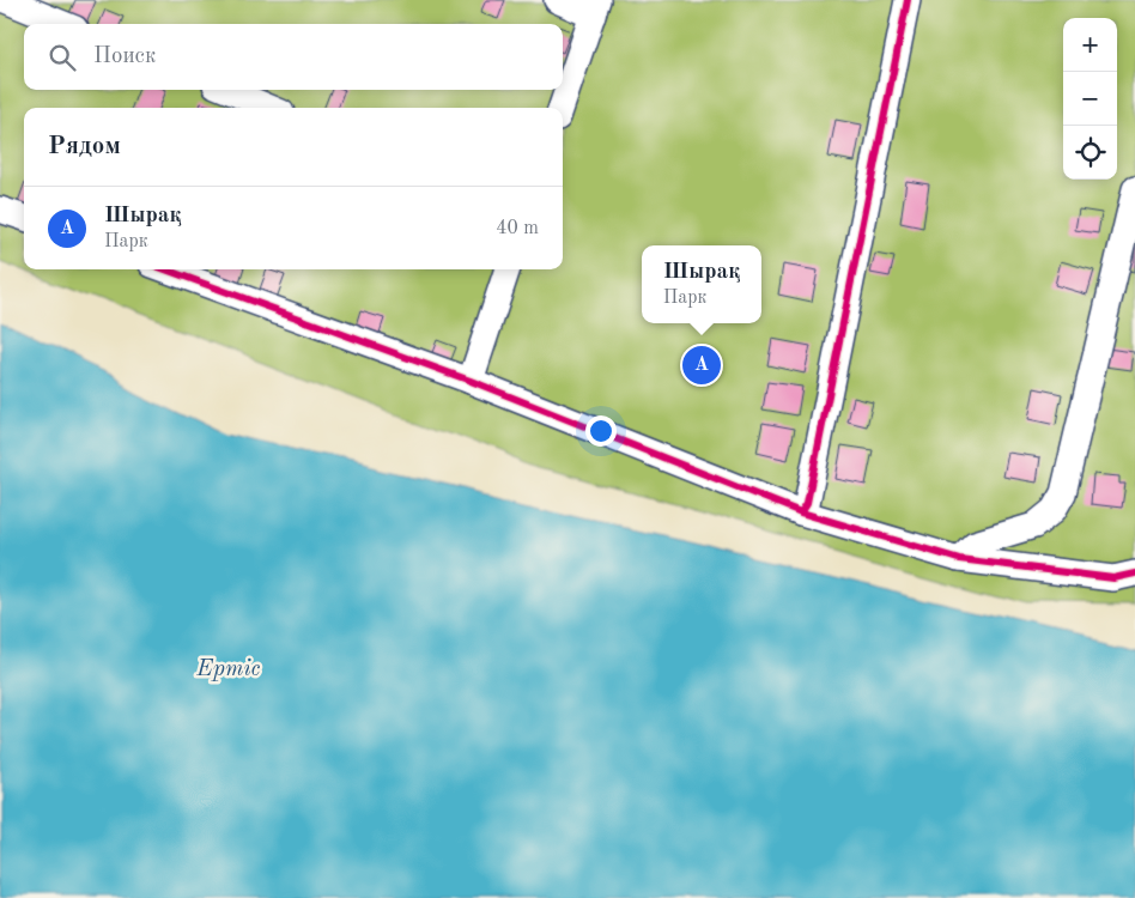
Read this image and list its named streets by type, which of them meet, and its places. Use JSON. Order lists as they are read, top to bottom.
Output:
{
  "water": ["Ертіс"],
  "page": {
    "map_buttons": ["+", "−"],
    "search": "Поиск",
    "heading": "Рядом",
    "list": [
      {
        "mark": "A",
        "name": "Шырақ",
        "note": "Парк",
        "value": "40 m"
      }
    ],
    "popup": ["Шырақ", "Парк"],
    "pins": "A"
  }
}
